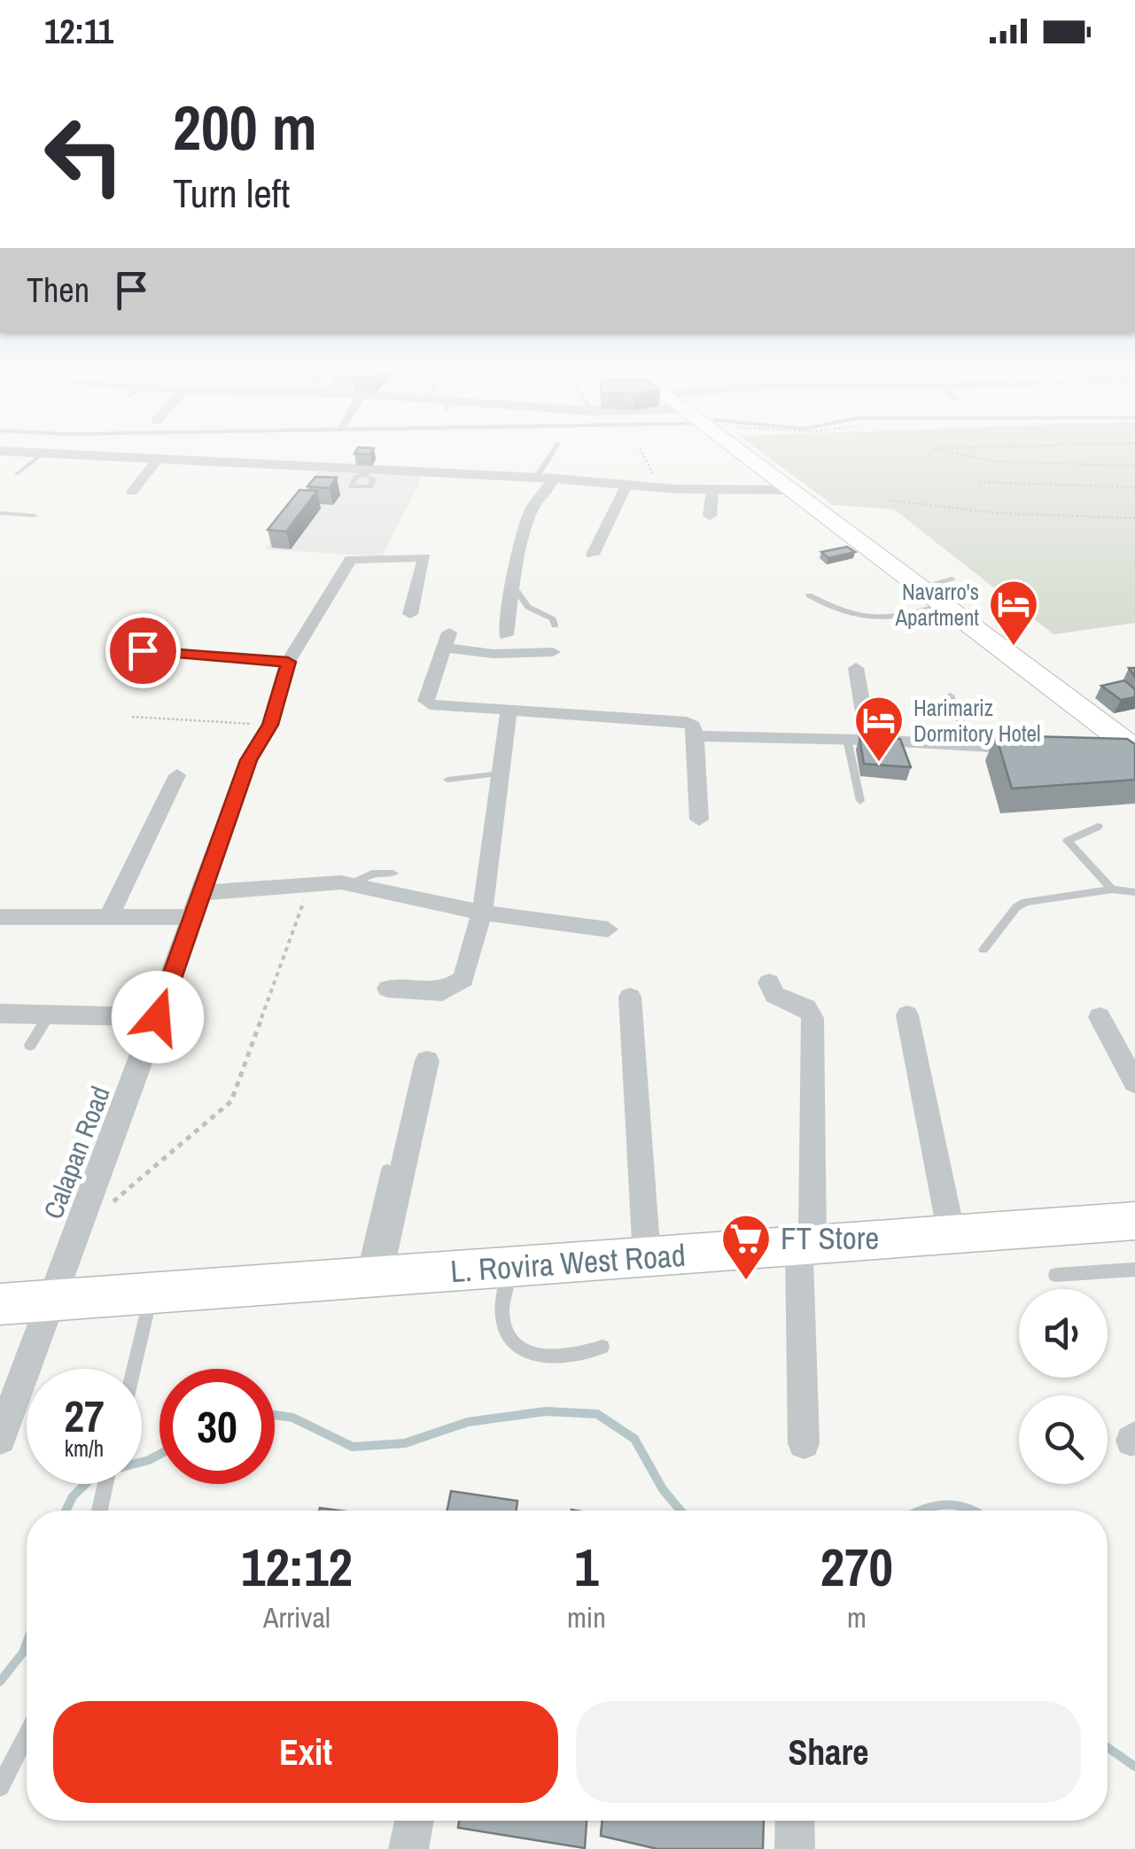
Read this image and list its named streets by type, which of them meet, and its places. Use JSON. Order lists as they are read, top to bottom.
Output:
{
  "streets": {
    "main road": ["L. Rovira West Road"],
    "street": ["Calapan Road"]
  },
  "crossings": [
    ["Calapan Road", "L. Rovira West Road"]
  ],
  "places": {
    "hotel": ["Navarro's Apartment", "Harimariz Dormitory Hotel"],
    "supermarket": ["FT Store"]
  },
  "page": {
    "status": "12:11",
    "turn": ["200 m", "Turn left"],
    "then": "Then",
    "speed": "27 km/h",
    "limit": "30",
    "eta": [
      "12:12",
      "Arrival",
      "1",
      "min",
      "270",
      "m"
    ],
    "buttons": ["Exit", "Share"]
  }
}
